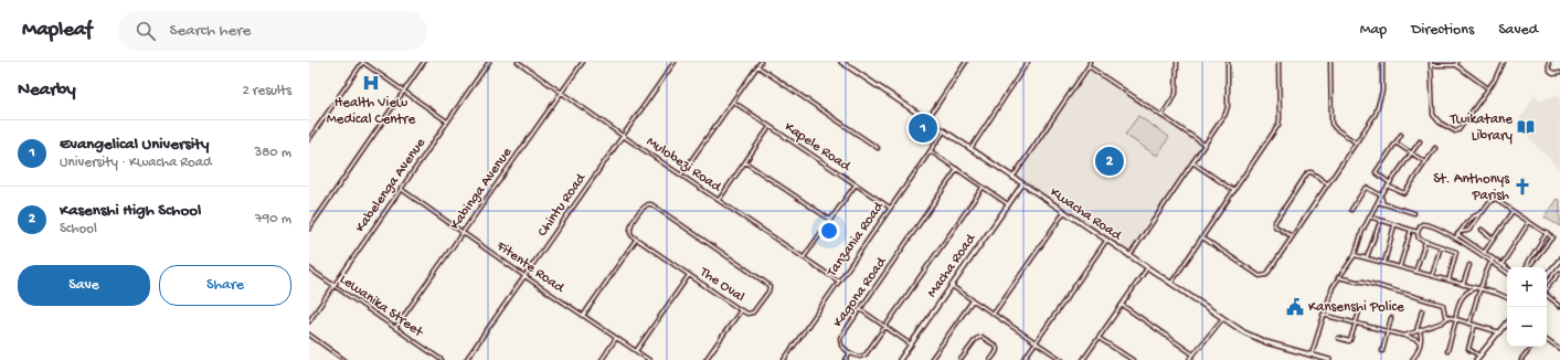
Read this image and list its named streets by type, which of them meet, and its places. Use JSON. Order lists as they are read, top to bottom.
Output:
{
  "streets": {
    "main road": ["Kwacha Road", "Macha Road"],
    "street": [
      "Kapele Road",
      "Mulobezi Road",
      "Kabelenga Avenue",
      "Kabinga Avenue",
      "Chintu Road",
      "Tanzania Road",
      "Fitente Road",
      "The Oval",
      "Kagona Road",
      "Lewanika Street"
    ]
  },
  "crossings": [
    ["Kapele Road", "Tanzania Road"],
    ["Mulobezi Road", "Kabinga Avenue"],
    ["Mulobezi Road", "Chintu Road"],
    ["Mulobezi Road", "Tanzania Road"],
    ["Kabelenga Avenue", "Fitente Road"],
    ["Kabelenga Avenue", "Lewanika Street"],
    ["Kabinga Avenue", "Fitente Road"],
    ["Kabinga Avenue", "Lewanika Street"],
    ["Chintu Road", "Fitente Road"],
    ["Kwacha Road", "Tanzania Road"],
    ["Kwacha Road", "Macha Road"]
  ],
  "places": {
    "hospital": ["Health View Medical Centre"],
    "library": ["Twikatane Library"],
    "church": ["St. Anthonys Parish"],
    "public building": ["Kansenshi Police"]
  },
  "page": {
    "header": "Mapleaf",
    "search": "Search here",
    "nav": ["Map", "Directions", "Saved"],
    "heading": ["Nearby", "2 results"],
    "pins": ["1", "2"],
    "list": [
      {
        "mark": "1",
        "name": "Evangelical University",
        "note": "University · Kwacha Road",
        "value": "380 m"
      },
      {
        "mark": "2",
        "name": "Kasenshi High School",
        "note": "School",
        "value": "790 m"
      }
    ],
    "buttons": ["Save", "Share"],
    "map_buttons": ["+", "−"]
  }
}
